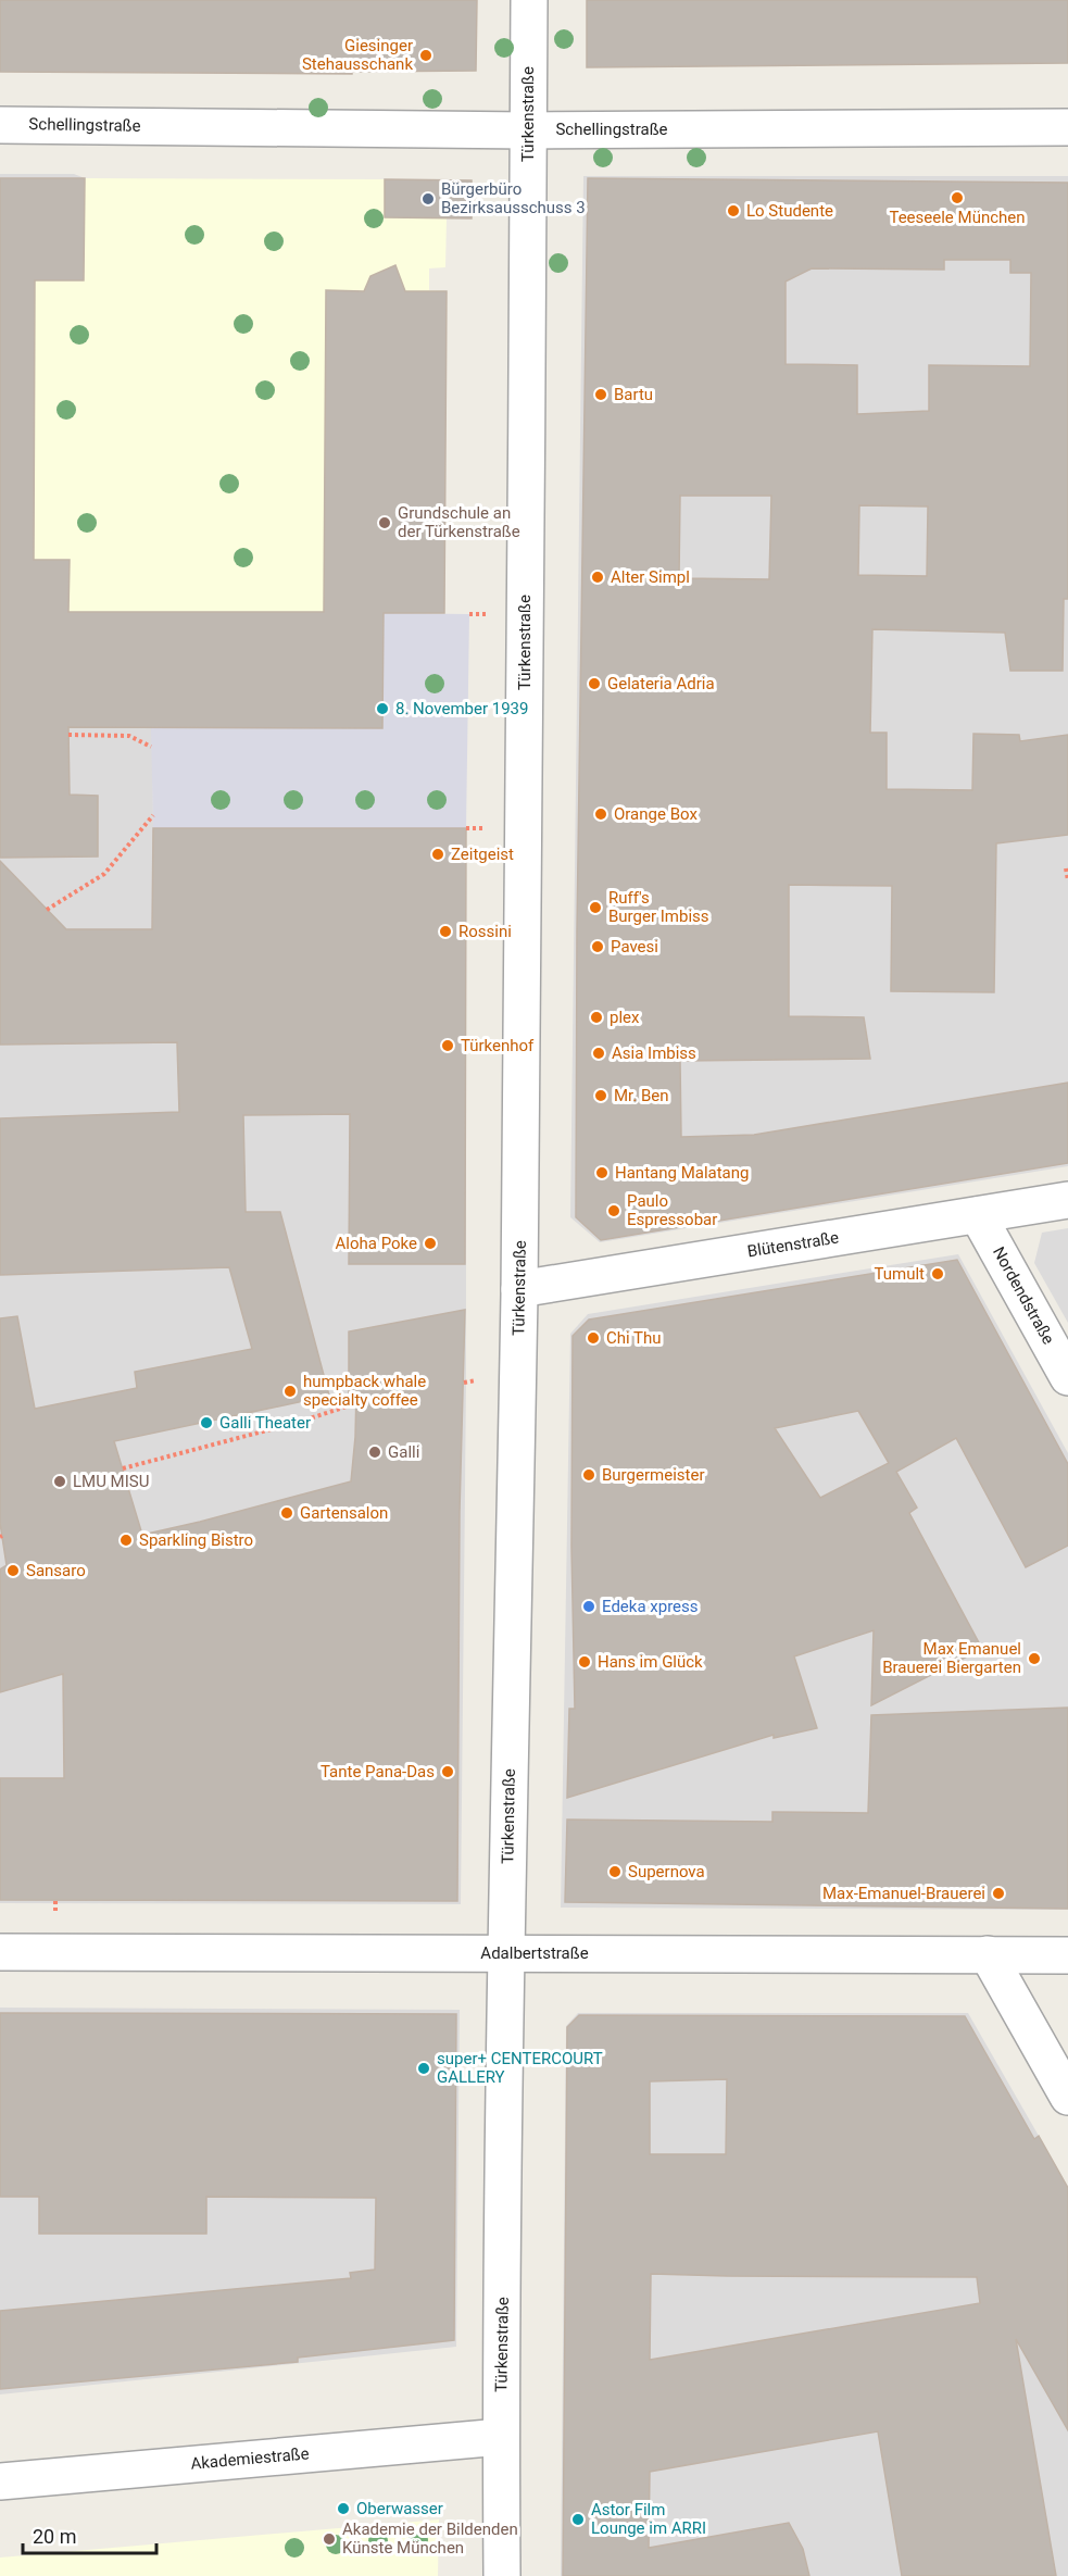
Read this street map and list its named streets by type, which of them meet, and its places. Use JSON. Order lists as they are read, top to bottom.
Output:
{
  "streets": {
    "street": [
      "Türkenstraße",
      "Schellingstraße",
      "Blütenstraße",
      "Nordendstraße",
      "Adalbertstraße",
      "Akademiestraße"
    ]
  },
  "crossings": [
    ["Türkenstraße", "Schellingstraße"],
    ["Türkenstraße", "Blütenstraße"],
    ["Türkenstraße", "Adalbertstraße"],
    ["Türkenstraße", "Akademiestraße"],
    ["Blütenstraße", "Nordendstraße"]
  ],
  "places": [
    "Giesinger Stehausschank",
    "Teeseele München",
    "Bürgerbüro Bezirksausschuss 3",
    "Lo Studente",
    "Bartu",
    "Grundschule an der Türkenstraße",
    "Alter Simpl",
    "Gelateria Adria",
    "8. November 1939",
    "Orange Box",
    "Zeitgeist",
    "Ruff's Burger Imbiss",
    "Rossini",
    "Pavesi",
    "plex",
    "Türkenhof",
    "Asia Imbiss",
    "Mr. Ben",
    "Hantang Malatang",
    "Paulo Espressobar",
    "Aloha Poke",
    "Tumult",
    "Chi Thu",
    "humpback whale specialty coffee",
    "Galli Theater",
    "Galli",
    "Burgermeister",
    "LMU MISU",
    "Gartensalon",
    "Sparkling Bistro",
    "Sansaro",
    "Edeka xpress",
    "Max Emanuel Brauerei Biergarten",
    "Hans im Glück",
    "Tante Pana-Das",
    "Supernova",
    "Max-Emanuel-Brauerei",
    "super+ CENTERCOURT GALLERY",
    "Oberwasser",
    "Astor Film Lounge im ARRI",
    "Akademie der Bildenden Künste München"
  ],
  "scale_bar": "20 m"
}
